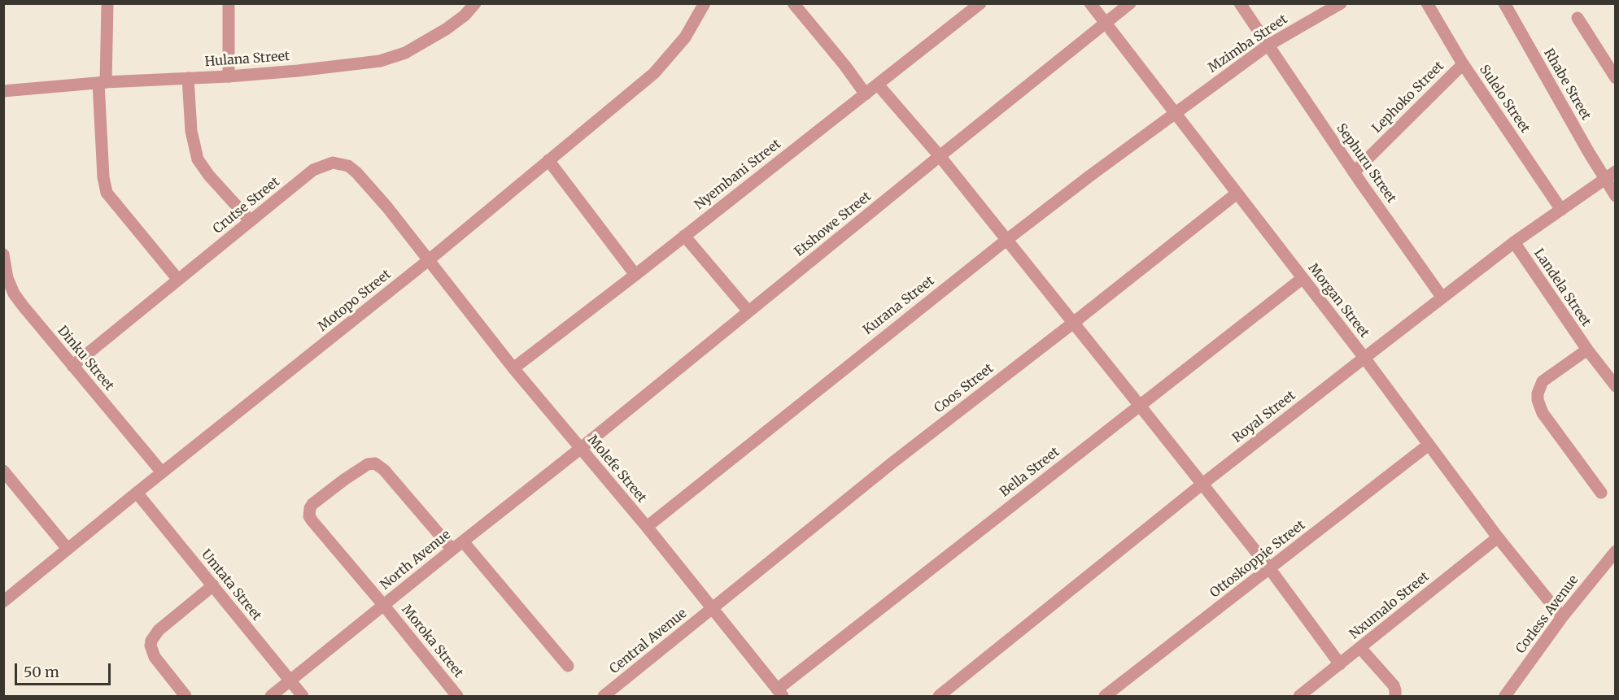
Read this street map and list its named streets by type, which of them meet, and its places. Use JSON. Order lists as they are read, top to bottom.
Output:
{
  "streets": {
    "street": [
      "Mzimba Street",
      "Hulana Street",
      "Rhabe Street",
      "Lephoko Street",
      "Sulelo Street",
      "Sephuru Street",
      "Nyembani Street",
      "Crutse Street",
      "Etshowe Street",
      "Landela Street",
      "Motopo Street",
      "Morgan Street",
      "Kurana Street",
      "Dinku Street",
      "Coos Street",
      "Royal Street",
      "Molefe Street",
      "Bella Street",
      "Ottoskoppie Street",
      "North Avenue",
      "Umtata Street",
      "Nxumalo Street",
      "Corless Avenue",
      "Moroka Street",
      "Central Avenue"
    ]
  },
  "crossings": [
    ["Mzimba Street", "Sephuru Street"],
    ["Mzimba Street", "Morgan Street"],
    ["Mzimba Street", "Kurana Street"],
    ["Rhabe Street", "Royal Street"],
    ["Lephoko Street", "Sulelo Street"],
    ["Lephoko Street", "Sephuru Street"],
    ["Sulelo Street", "Royal Street"],
    ["Sephuru Street", "Royal Street"],
    ["Nyembani Street", "Molefe Street"],
    ["Crutse Street", "Motopo Street"],
    ["Crutse Street", "Dinku Street"],
    ["Crutse Street", "Molefe Street"],
    ["Etshowe Street", "Morgan Street"],
    ["Etshowe Street", "Molefe Street"],
    ["Etshowe Street", "North Avenue"],
    ["Landela Street", "Royal Street"],
    ["Motopo Street", "Dinku Street"],
    ["Motopo Street", "Molefe Street"],
    ["Motopo Street", "Umtata Street"],
    ["Morgan Street", "Kurana Street"],
    ["Morgan Street", "Coos Street"],
    ["Morgan Street", "Royal Street"],
    ["Morgan Street", "Bella Street"],
    ["Morgan Street", "Ottoskoppie Street"],
    ["Morgan Street", "Nxumalo Street"],
    ["Morgan Street", "Corless Avenue"],
    ["Kurana Street", "Molefe Street"],
    ["Coos Street", "Molefe Street"],
    ["Coos Street", "Central Avenue"],
    ["Molefe Street", "Bella Street"],
    ["Molefe Street", "North Avenue"],
    ["Molefe Street", "Central Avenue"],
    ["North Avenue", "Umtata Street"],
    ["North Avenue", "Moroka Street"]
  ],
  "scale_bar": "50 m"
}
